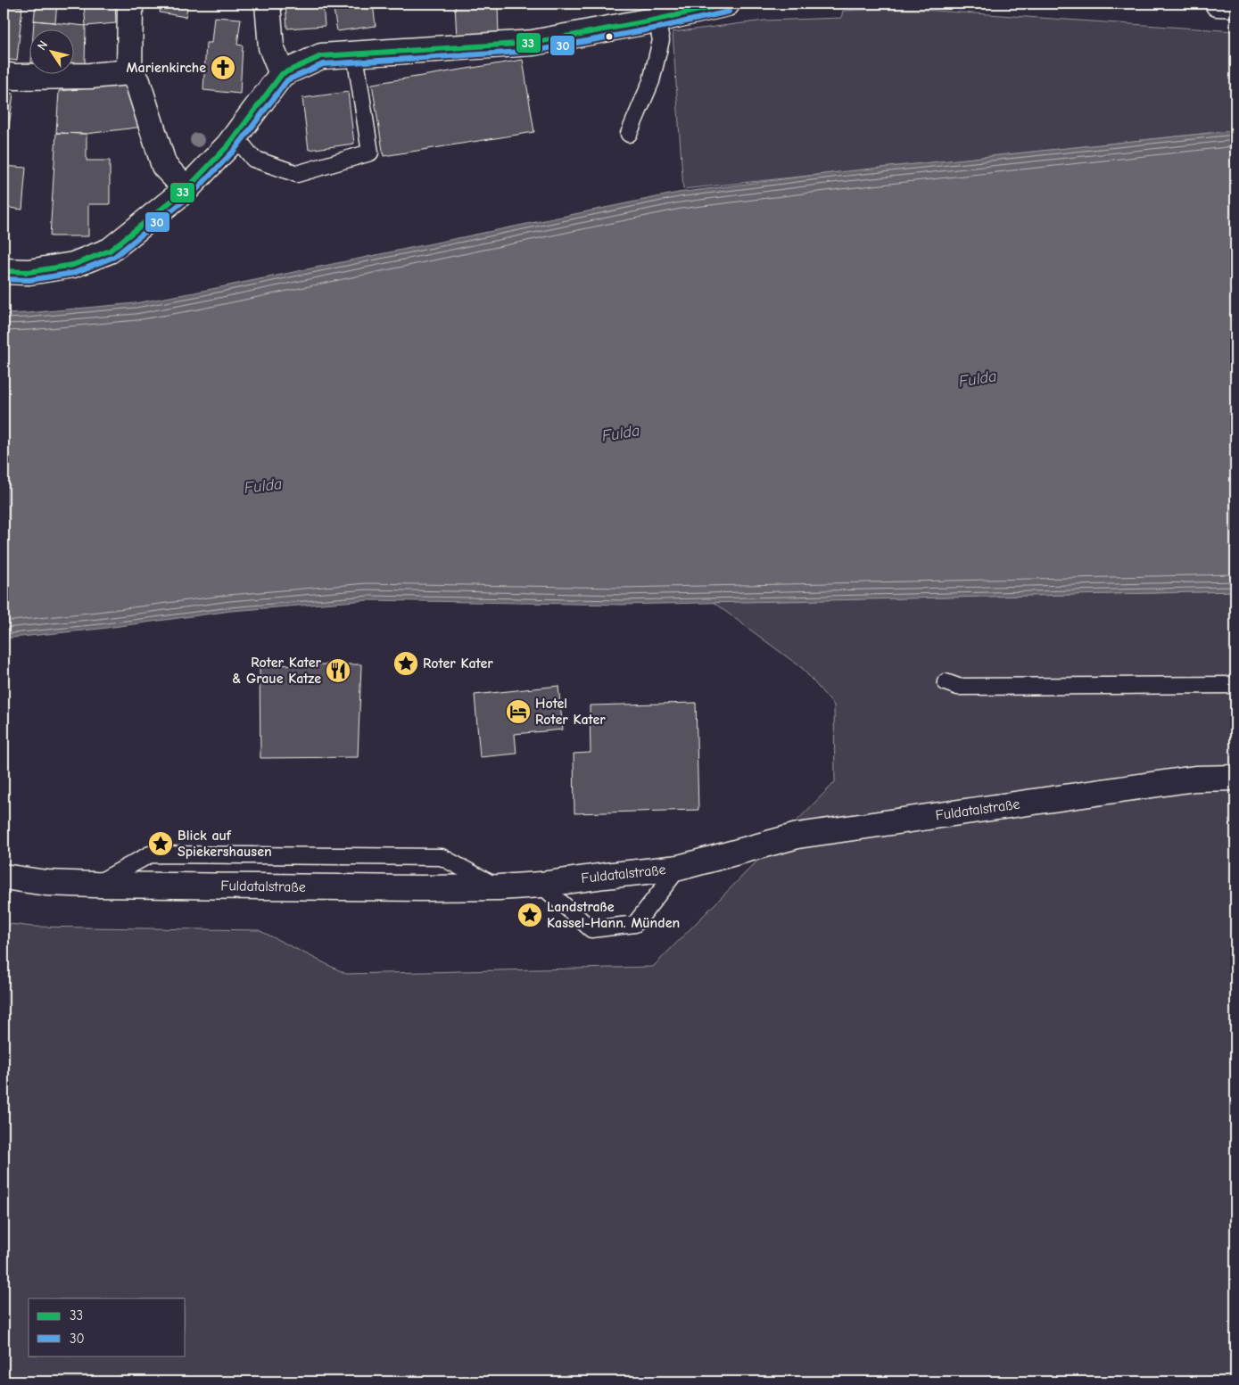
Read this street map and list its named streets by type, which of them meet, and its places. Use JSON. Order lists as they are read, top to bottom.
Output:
{
  "streets": {
    "street": ["Fuldatalstraße"]
  },
  "water": ["Fulda"],
  "places": {
    "church": ["Marienkirche"],
    "place": ["Roter Kater", "Blick auf Spiekershausen", "Landstraße Kassel-Hann. Münden"],
    "restaurant": ["Roter Kater & Graue Katze"],
    "hotel": ["Hotel Roter Kater"]
  },
  "lines": ["transit line 33", "transit line 30"],
  "legend": ["33", "30"],
  "north": "top left"
}
